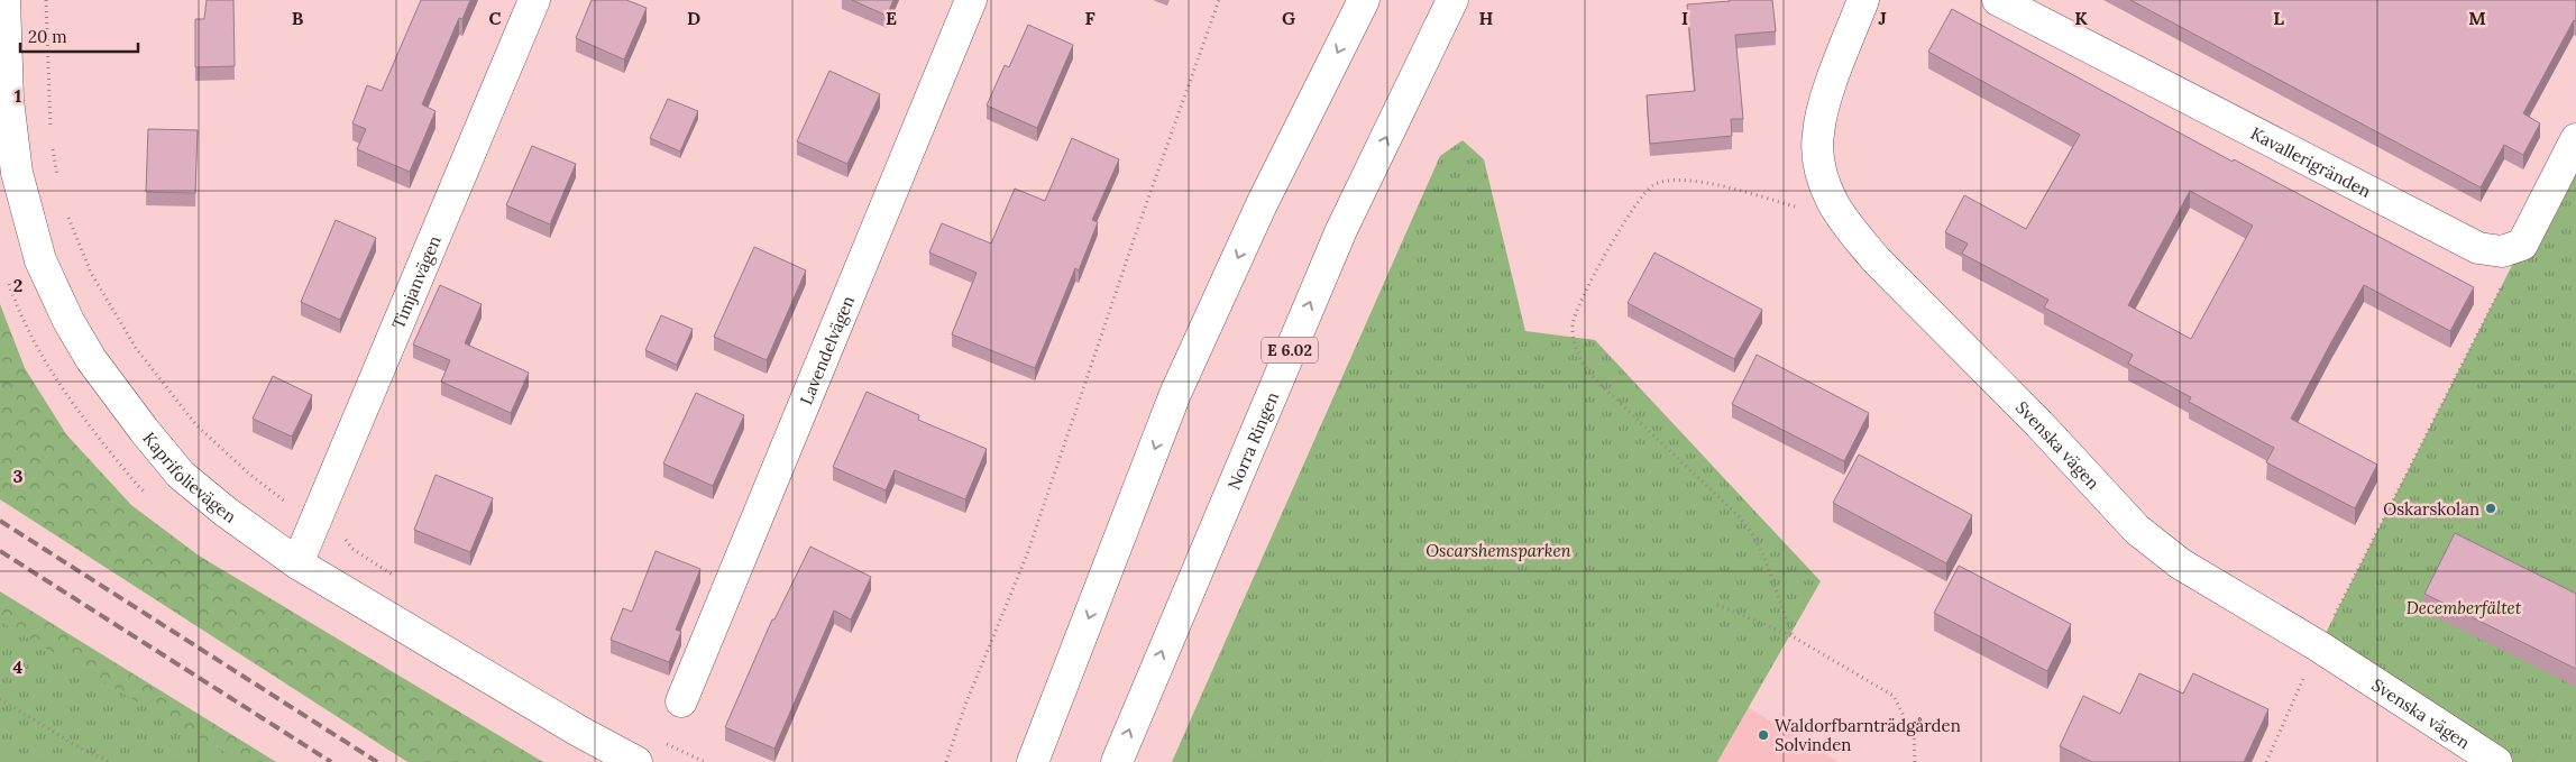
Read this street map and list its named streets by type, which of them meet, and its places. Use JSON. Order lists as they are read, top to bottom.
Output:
{
  "streets": {
    "street": [
      "Kavallerigränden",
      "Timjanvägen",
      "Lavendelvägen",
      "E 6.02",
      "Norra Ringen",
      "Svenska vägen",
      "Kaprifolievägen"
    ]
  },
  "crossings": [
    ["Timjanvägen", "Kaprifolievägen"]
  ],
  "parks": ["Oscarshemsparken", "Decemberfältet"],
  "places": ["Oskarskolan", "Waldorfbarnträdgården Solvinden"],
  "scale_bar": "20 m",
  "grid": {
    "columns": [
      "B",
      "C",
      "D",
      "E",
      "F",
      "G",
      "H",
      "I",
      "J",
      "K",
      "L",
      "M"
    ],
    "rows": [
      "1",
      "2",
      "3",
      "4"
    ]
  }
}
